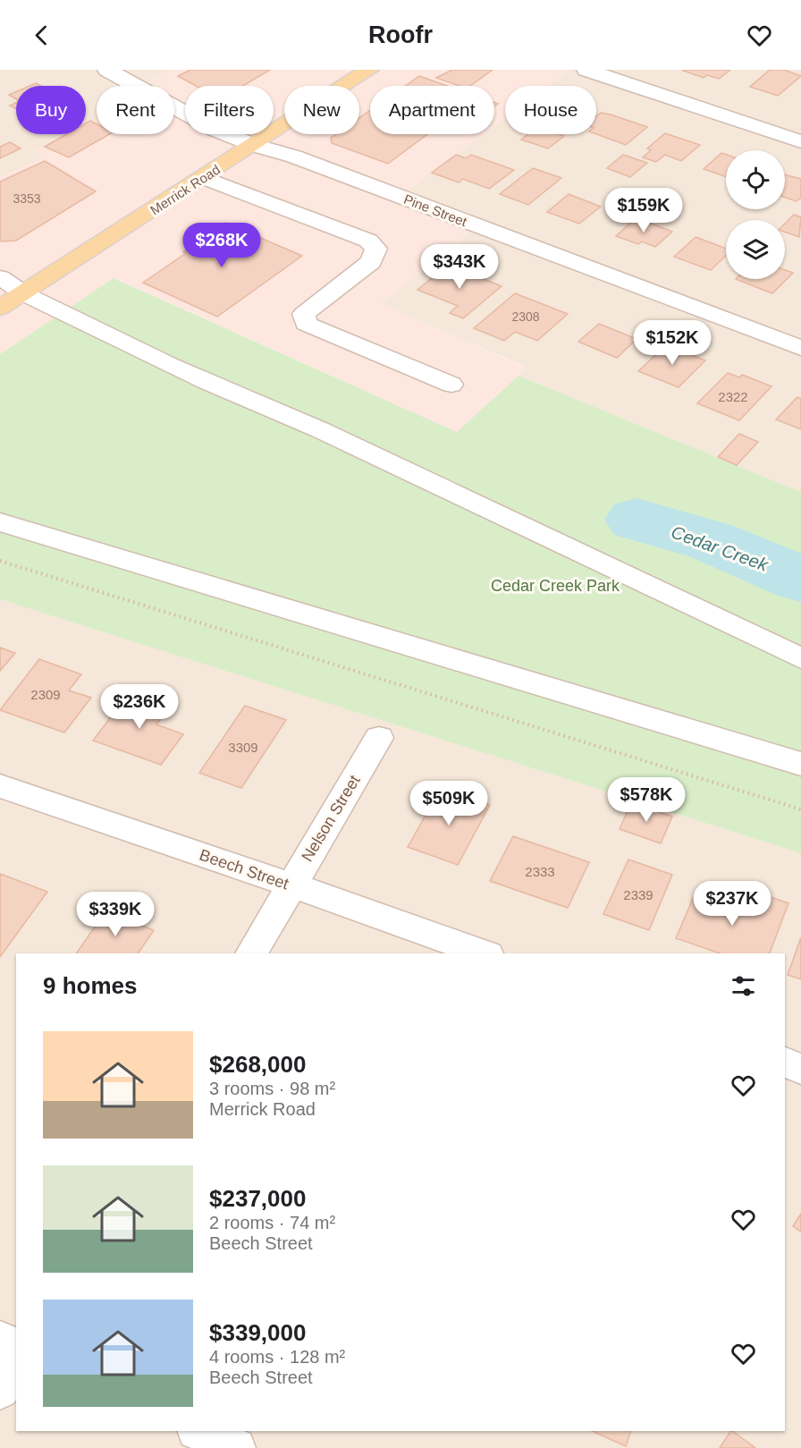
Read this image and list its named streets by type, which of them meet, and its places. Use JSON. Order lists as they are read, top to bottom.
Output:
{
  "streets": {
    "main road": ["Merrick Road"],
    "street": ["Pine Street", "Nelson Street", "Beech Street"]
  },
  "crossings": [
    ["Merrick Road", "Pine Street"],
    ["Nelson Street", "Beech Street"]
  ],
  "water": ["Cedar Creek"],
  "parks": ["Cedar Creek Park"],
  "house_numbers": [
    "3353",
    "2308",
    "2322",
    "2309",
    "3309",
    "2333",
    "2339"
  ],
  "page": {
    "header": "Roofr",
    "chip": [
      "Buy",
      "Rent",
      "Filters",
      "New",
      "Apartment",
      "House"
    ],
    "price": [
      "$159K",
      "$268K",
      "$343K",
      "$152K",
      "$236K",
      "$578K",
      "$509K",
      "$237K",
      "$339K"
    ],
    "heading": "9 homes",
    "list": [
      {
        "name": "$268,000",
        "note": "3 rooms · 98 m² · Merrick Road"
      },
      {
        "name": "$237,000",
        "note": "2 rooms · 74 m² · Beech Street"
      },
      {
        "name": "$339,000",
        "note": "4 rooms · 128 m² · Beech Street"
      }
    ]
  }
}
